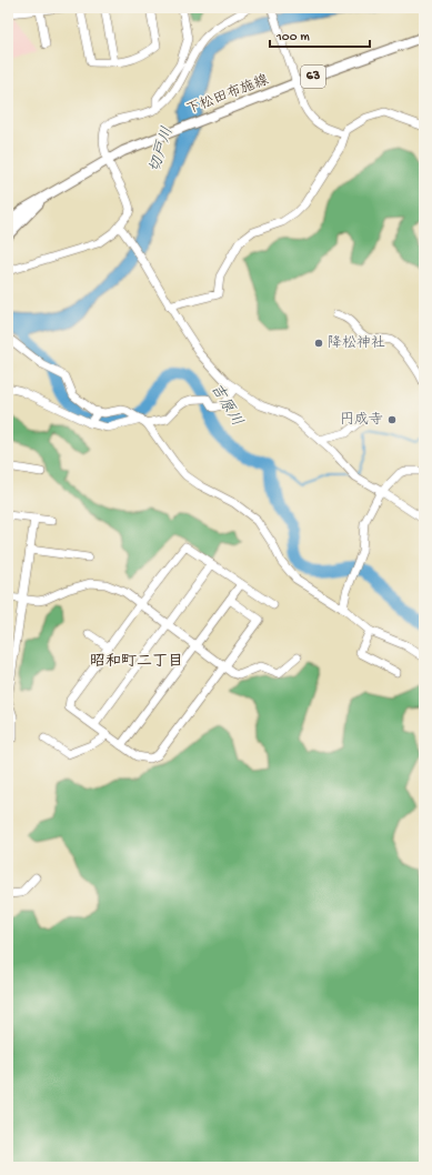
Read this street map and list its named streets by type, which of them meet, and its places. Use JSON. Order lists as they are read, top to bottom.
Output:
{
  "streets": {
    "main road": ["63", "下松田布施線"]
  },
  "districts": ["昭和町二丁目"],
  "water": ["切戸川", "吉原川"],
  "places": ["降松神社", "円成寺"],
  "scale_bar": "100 m"
}
